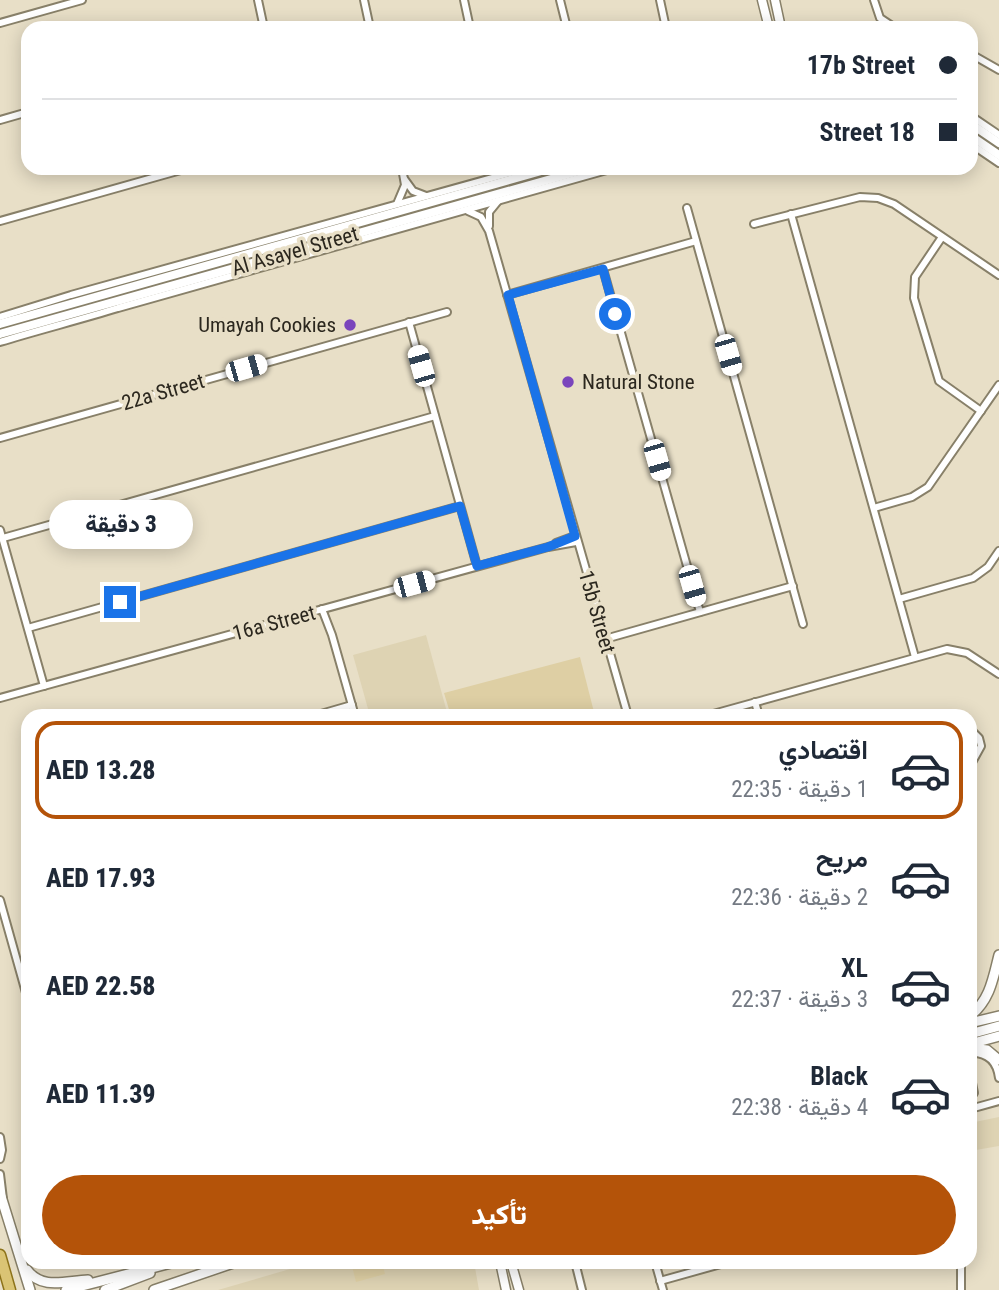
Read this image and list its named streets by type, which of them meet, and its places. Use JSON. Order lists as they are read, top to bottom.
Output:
{
  "streets": {
    "street": [
      "Al Asayel Street",
      "22a Street",
      "15b Street",
      "16a Street"
    ]
  },
  "crossings": [
    ["15b Street", "16a Street"]
  ],
  "places": ["Umayah Cookies", "Natural Stone"],
  "page": {
    "banner": ["17b Street", "18 Street"],
    "bubble": "3 دقيقة",
    "list": [
      {
        "name": "اقتصادي",
        "note": "1 دقيقة · 22:35",
        "value": "AED 13.28"
      },
      {
        "name": "مريح",
        "note": "2 دقيقة · 22:36",
        "value": "AED 17.93"
      },
      {
        "name": "XL",
        "note": "3 دقيقة · 22:37",
        "value": "AED 22.58"
      },
      {
        "name": "Black",
        "note": "4 دقيقة · 22:38",
        "value": "AED 11.39"
      }
    ],
    "buttons": "تأكيد"
  }
}
